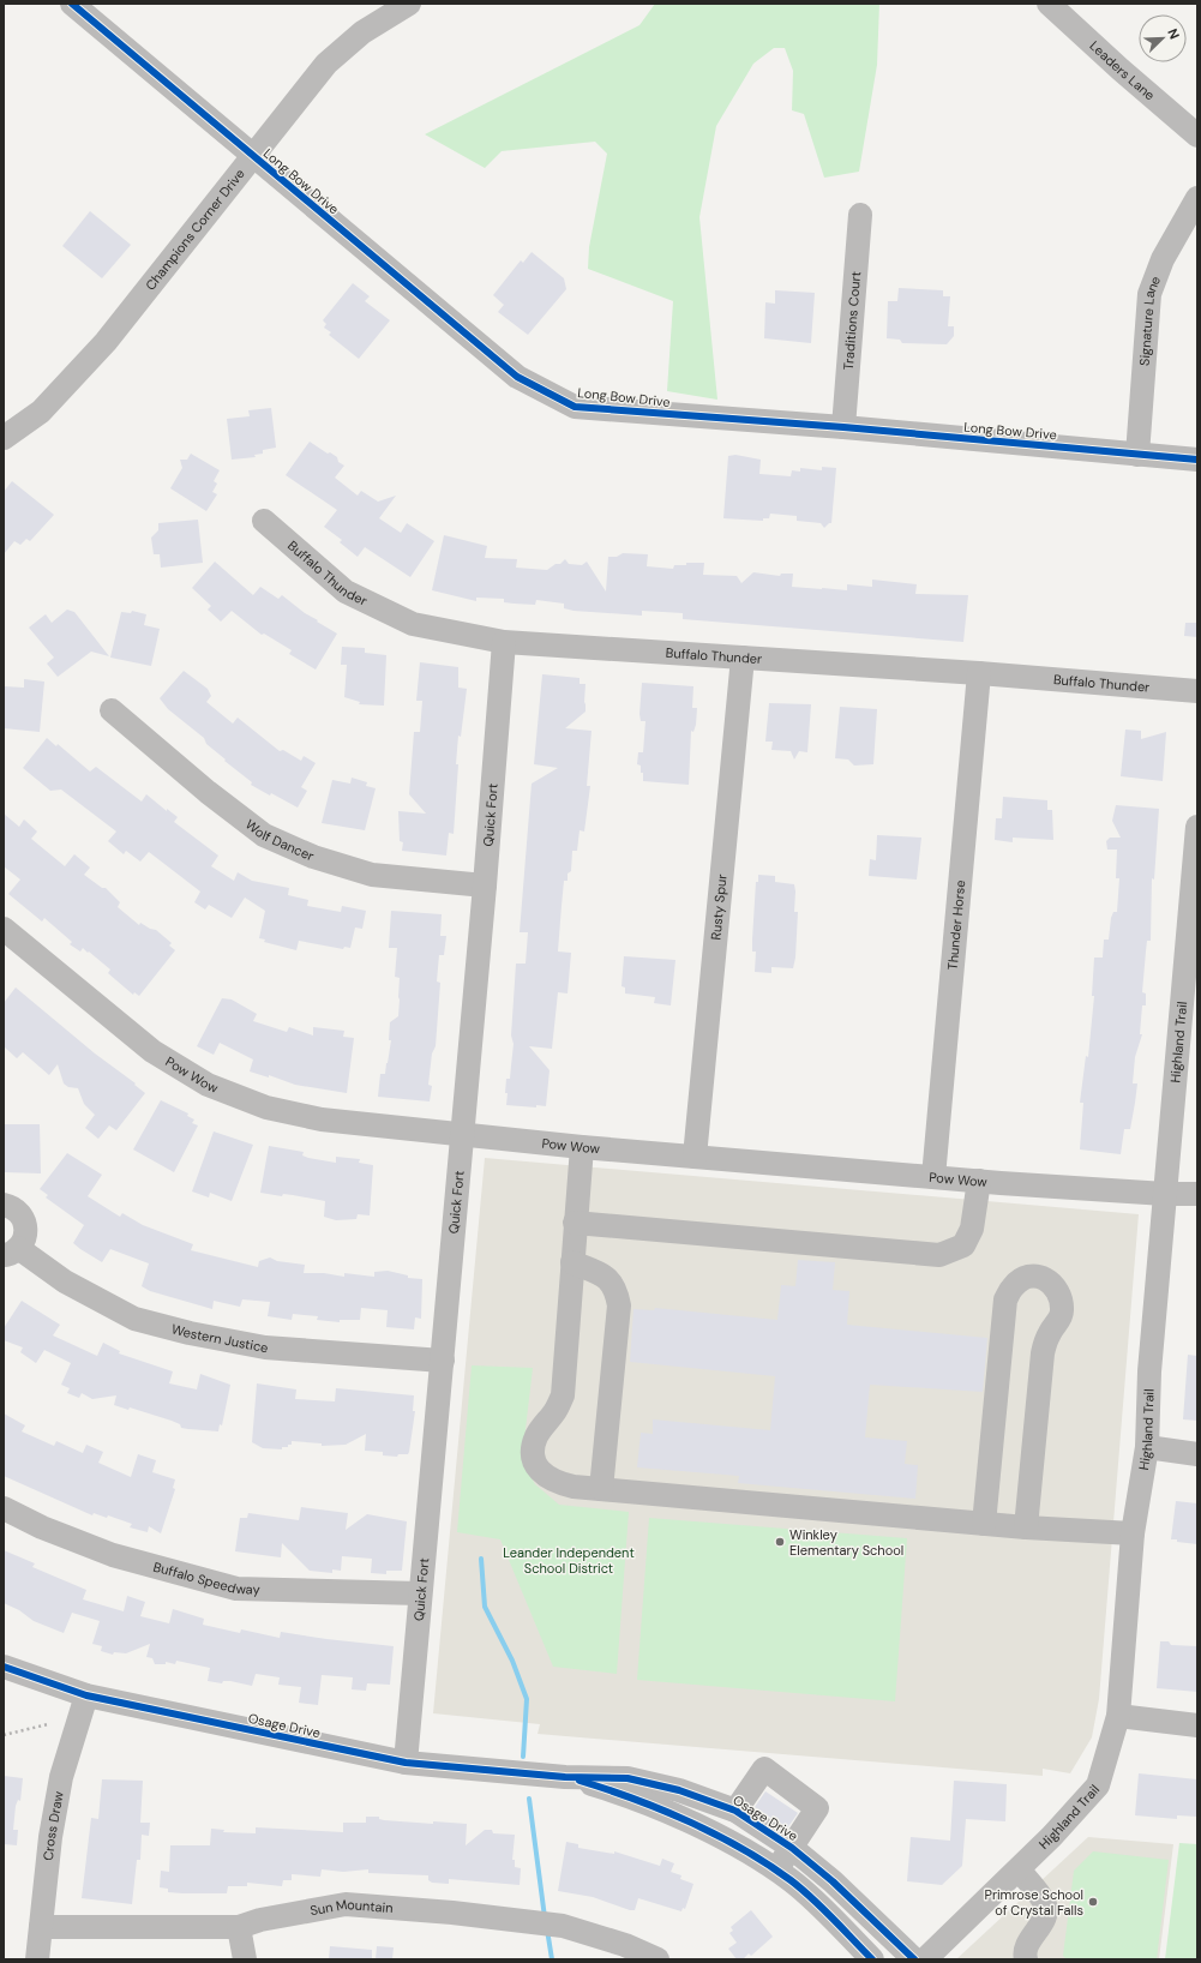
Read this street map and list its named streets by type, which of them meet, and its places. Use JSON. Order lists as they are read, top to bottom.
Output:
{
  "streets": {
    "street": [
      "Leaders Lane",
      "Long Bow Drive",
      "Champions Corner Drive",
      "Traditions Court",
      "Signature Lane",
      "Buffalo Thunder",
      "Quick Fort",
      "Wolf Dancer",
      "Rusty Spur",
      "Thunder Horse",
      "Highland Trail",
      "Pow Wow",
      "Western Justice",
      "Buffalo Speedway",
      "Osage Drive",
      "Cross Draw",
      "Sun Mountain"
    ]
  },
  "crossings": [
    ["Long Bow Drive", "Champions Corner Drive"],
    ["Long Bow Drive", "Traditions Court"],
    ["Long Bow Drive", "Signature Lane"],
    ["Buffalo Thunder", "Quick Fort"],
    ["Buffalo Thunder", "Rusty Spur"],
    ["Buffalo Thunder", "Thunder Horse"],
    ["Quick Fort", "Wolf Dancer"],
    ["Quick Fort", "Pow Wow"],
    ["Quick Fort", "Western Justice"],
    ["Quick Fort", "Buffalo Speedway"],
    ["Quick Fort", "Osage Drive"],
    ["Rusty Spur", "Pow Wow"],
    ["Thunder Horse", "Pow Wow"],
    ["Highland Trail", "Pow Wow"],
    ["Osage Drive", "Cross Draw"],
    ["Cross Draw", "Sun Mountain"]
  ],
  "parks": ["Leander Independent School District"],
  "places": ["Winkley Elementary School", "Primrose School of Crystal Falls"],
  "north": "top right"
}
